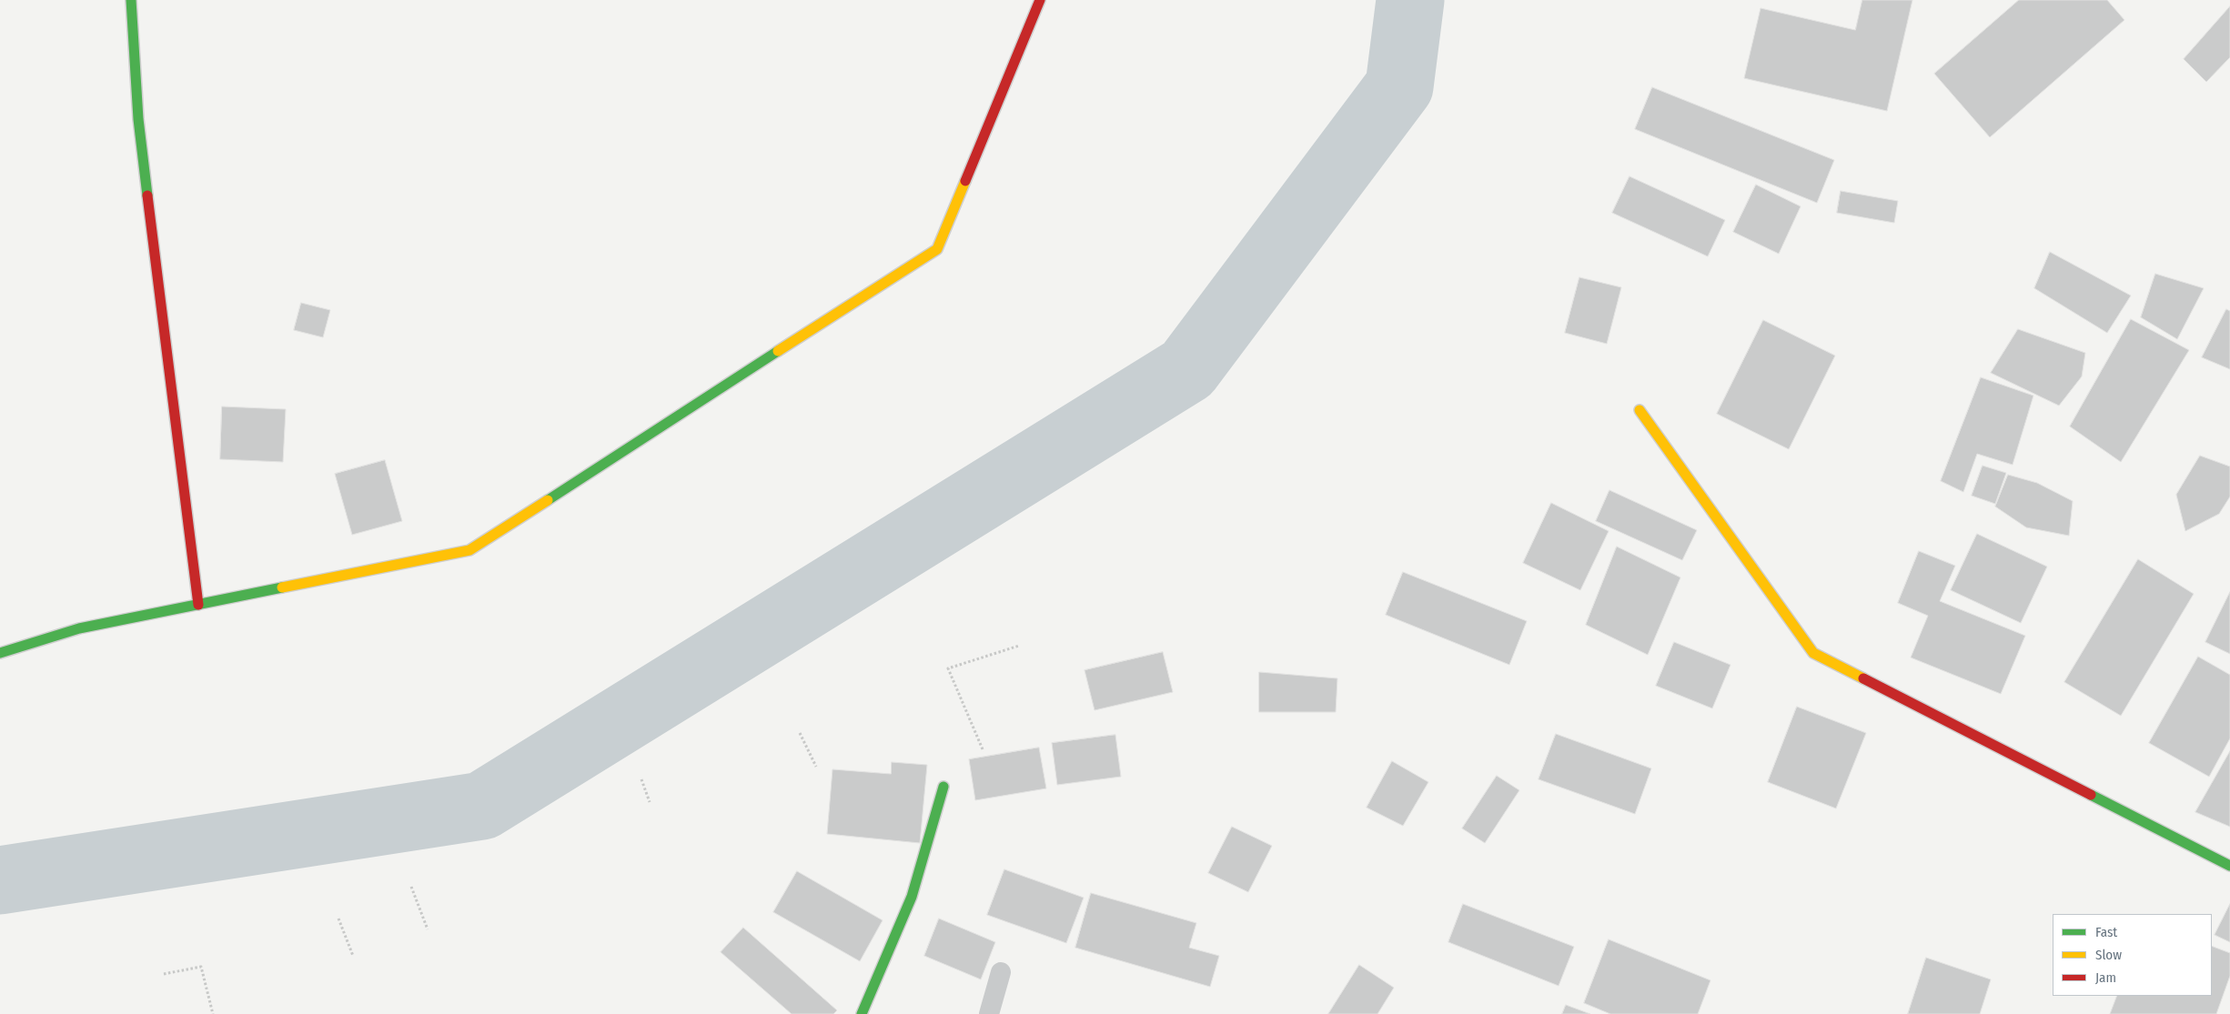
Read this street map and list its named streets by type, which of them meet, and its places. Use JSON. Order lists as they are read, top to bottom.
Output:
{
  "legend": ["Fast", "Slow", "Jam"]
}
